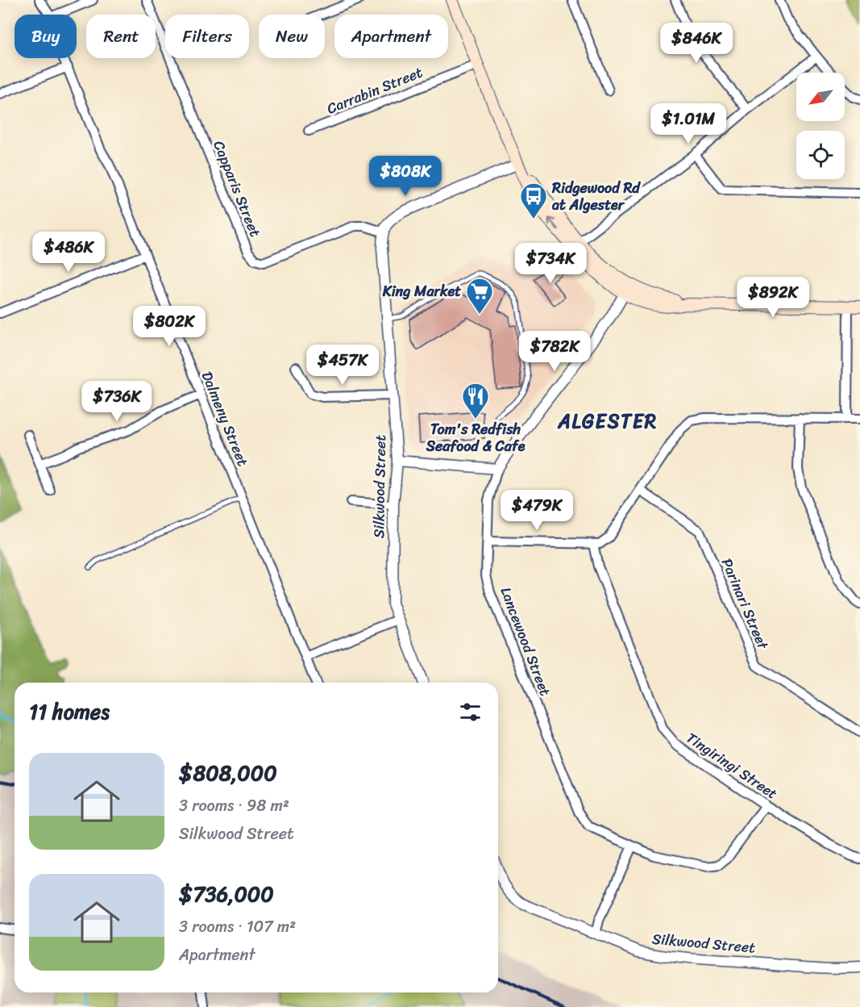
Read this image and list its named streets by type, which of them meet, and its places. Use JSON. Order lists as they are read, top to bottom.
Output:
{
  "streets": {
    "street": [
      "Carrabin Street",
      "Capparis Street",
      "Dalmeny Street",
      "Silkwood Street",
      "Parinari Street",
      "Lancewood Street",
      "Tingiringi Street"
    ]
  },
  "crossings": [
    ["Capparis Street", "Silkwood Street"],
    ["Lancewood Street", "Tingiringi Street"]
  ],
  "districts": ["ALGESTER"],
  "places": {
    "bus stop": ["Ridgewood Rd at Algester"],
    "supermarket": ["King Market"],
    "restaurant": ["Tom's Redfish Seafood & Cafe"]
  },
  "north": "bottom left",
  "page": {
    "chip": [
      "Buy",
      "Rent",
      "Filters",
      "New",
      "Apartment"
    ],
    "price": [
      "$846K",
      "$1.01M",
      "$808K",
      "$486K",
      "$734K",
      "$892K",
      "$802K",
      "$782K",
      "$457K",
      "$736K",
      "$479K"
    ],
    "heading": "11 homes",
    "list": [
      {
        "name": "$808,000",
        "note": "3 rooms · 98 m² · Silkwood Street"
      },
      {
        "name": "$736,000",
        "note": "3 rooms · 107 m² · Apartment"
      }
    ]
  }
}
